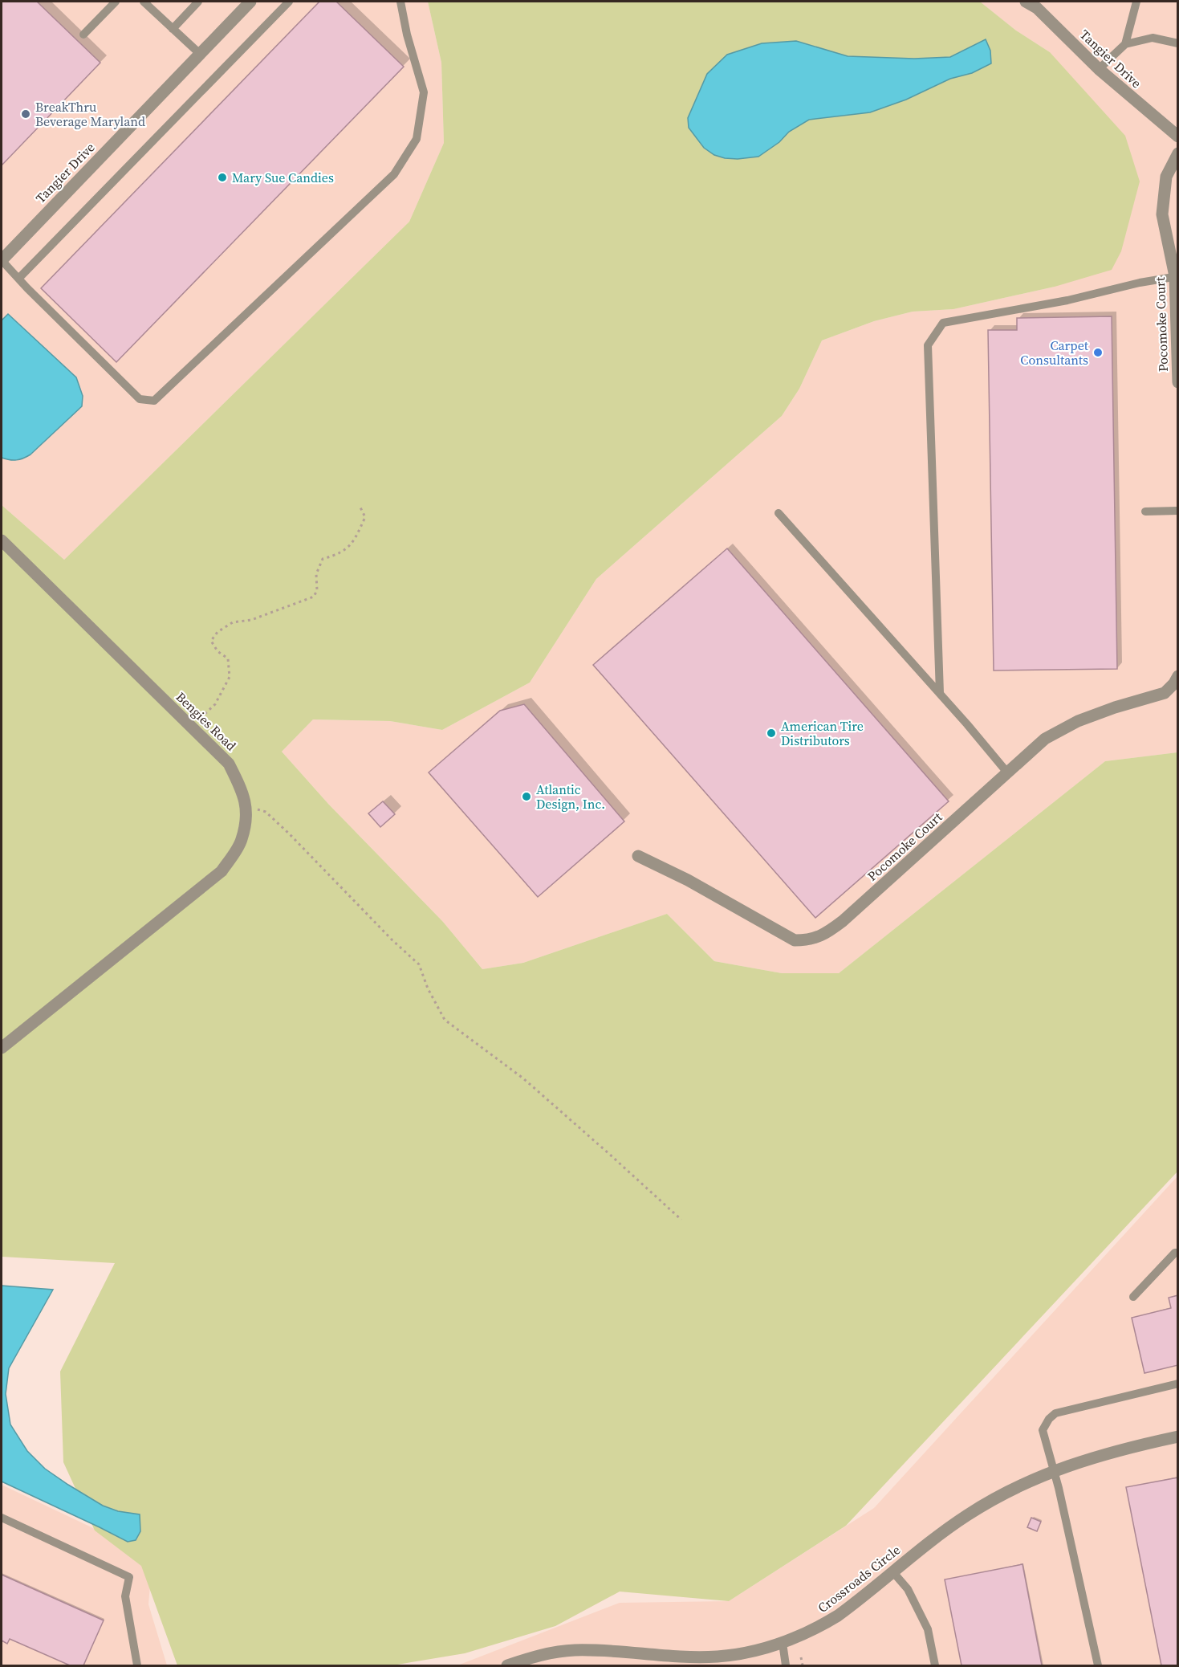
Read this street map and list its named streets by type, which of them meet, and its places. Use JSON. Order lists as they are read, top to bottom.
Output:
{
  "streets": {
    "street": [
      "Tangier Drive",
      "Pocomoke Court",
      "Bengies Road",
      "Crossroads Circle"
    ]
  },
  "places": [
    "BreakThru Beverage Maryland",
    "Mary Sue Candies",
    "Carpet Consultants",
    "American Tire Distributors",
    "Atlantic Design, Inc."
  ]
}
